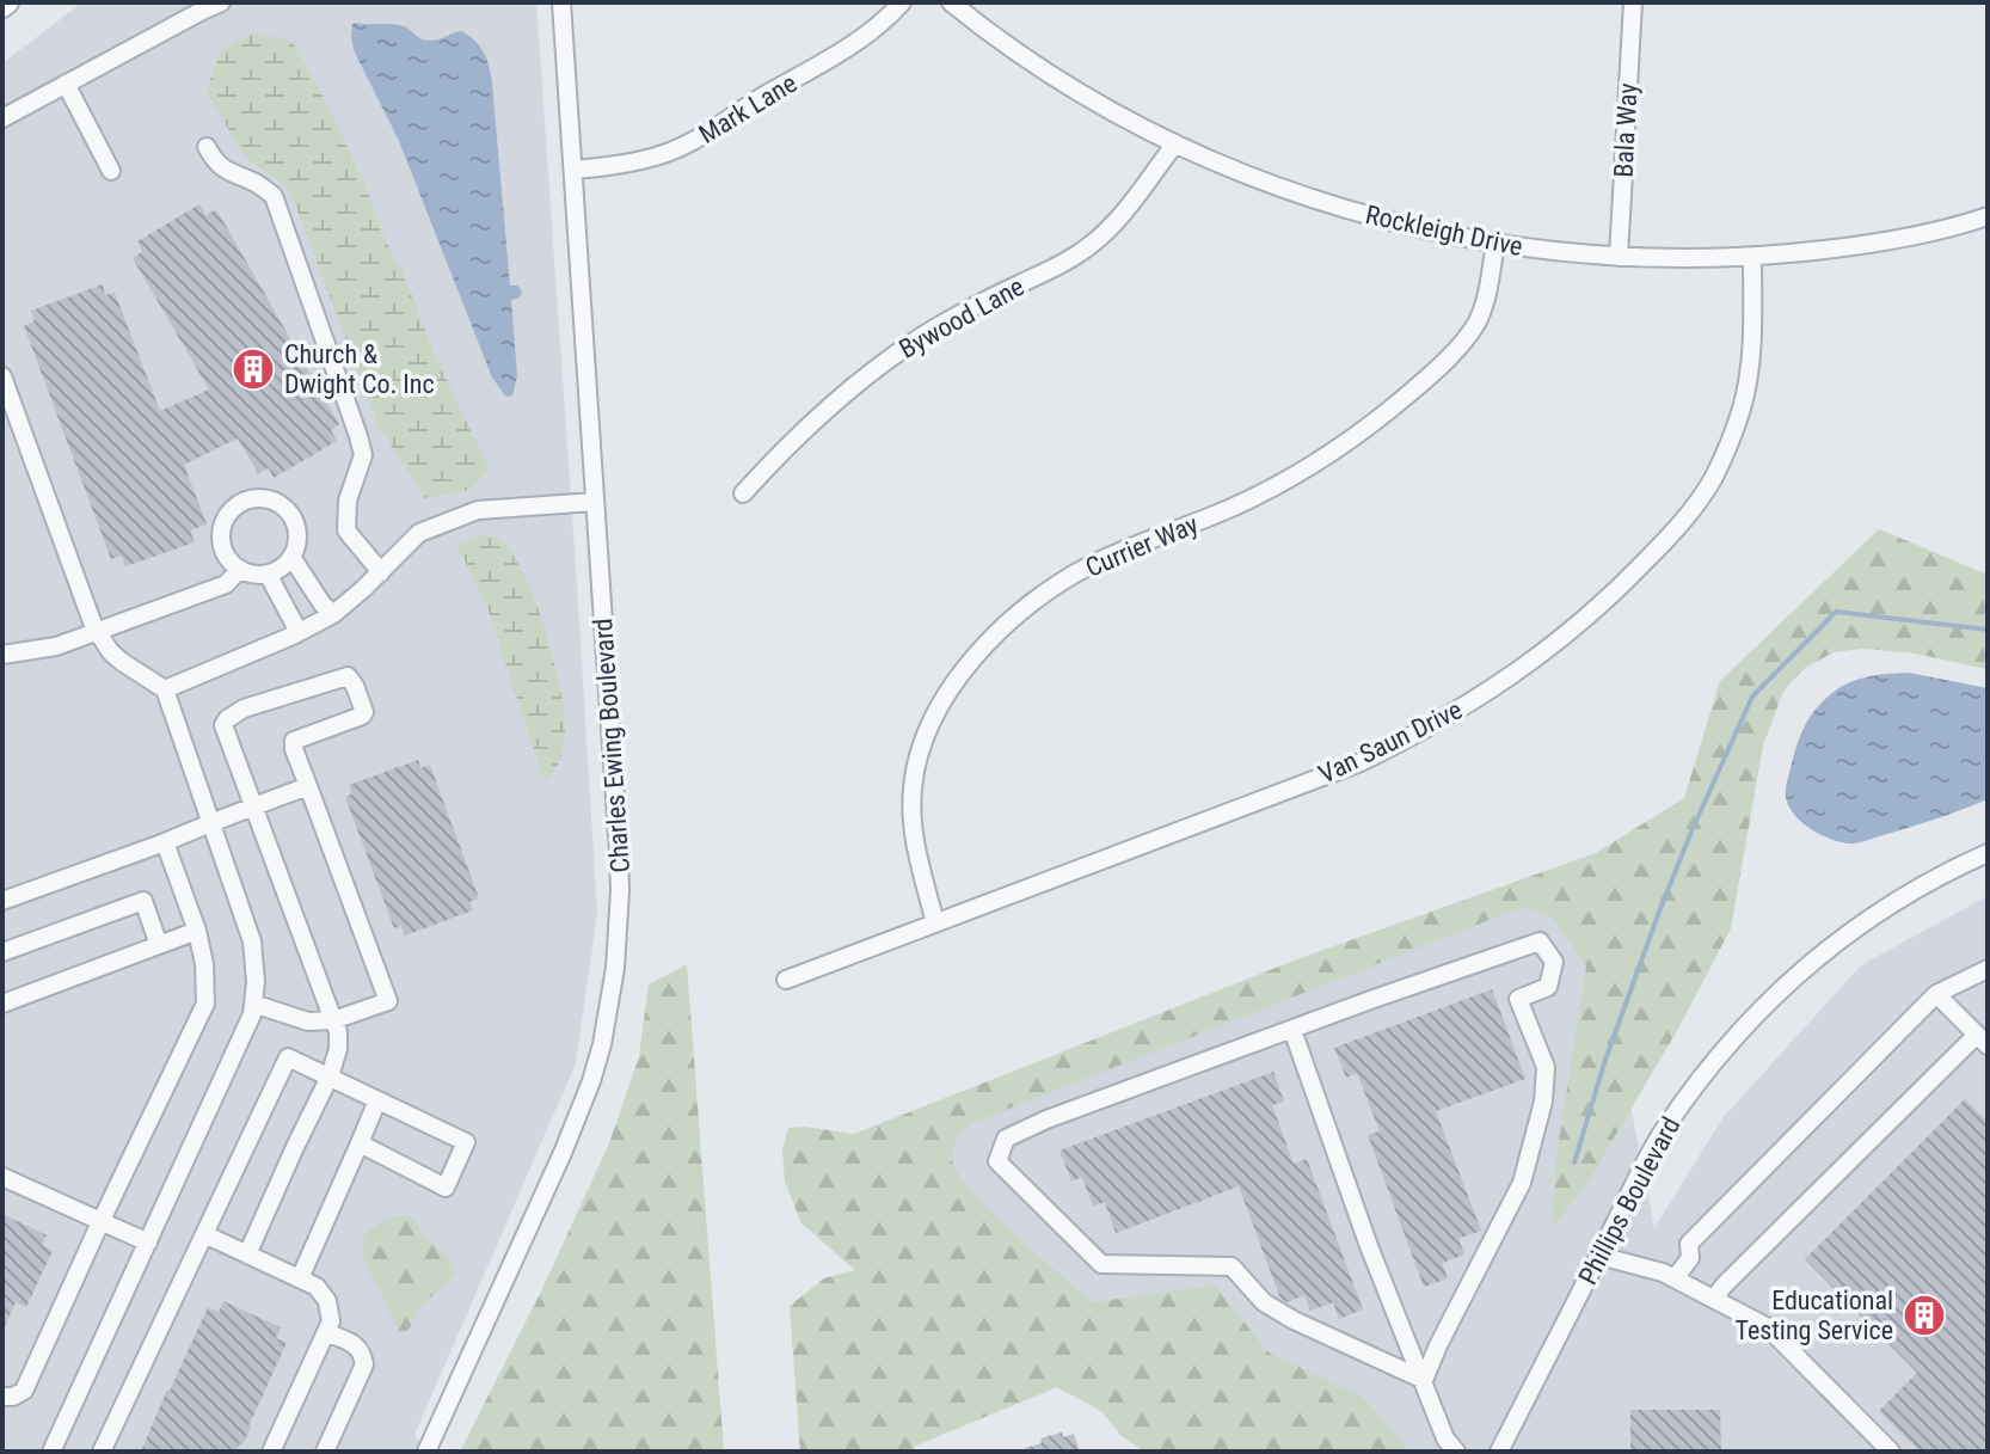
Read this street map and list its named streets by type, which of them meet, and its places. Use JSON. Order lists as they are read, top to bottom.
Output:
{
  "streets": {
    "street": [
      "Mark Lane",
      "Bala Way",
      "Rockleigh Drive",
      "Bywood Lane",
      "Currier Way",
      "Van Saun Drive",
      "Charles Ewing Boulevard",
      "Phillips Boulevard"
    ]
  },
  "crossings": [
    ["Mark Lane", "Charles Ewing Boulevard"],
    ["Bala Way", "Rockleigh Drive"],
    ["Rockleigh Drive", "Bywood Lane"],
    ["Rockleigh Drive", "Currier Way"],
    ["Rockleigh Drive", "Van Saun Drive"],
    ["Currier Way", "Van Saun Drive"]
  ],
  "places": {
    "building": ["Church & Dwight Co. Inc", "Educational Testing Service"]
  }
}
